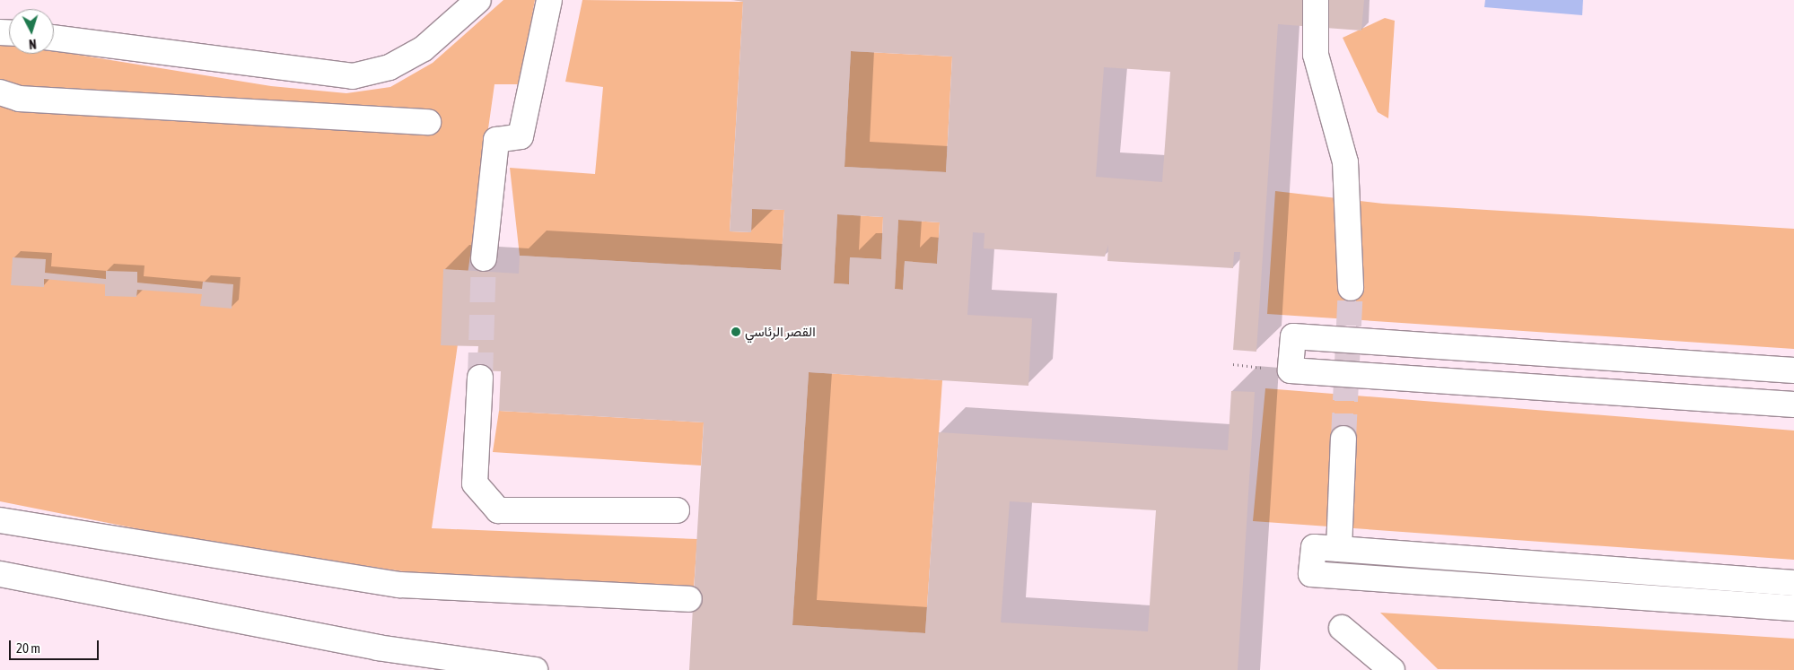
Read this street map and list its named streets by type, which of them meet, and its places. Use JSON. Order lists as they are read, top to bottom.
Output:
{
  "places": ["القصر الرئاسي"],
  "scale_bar": "20 m",
  "north": "bottom"
}
